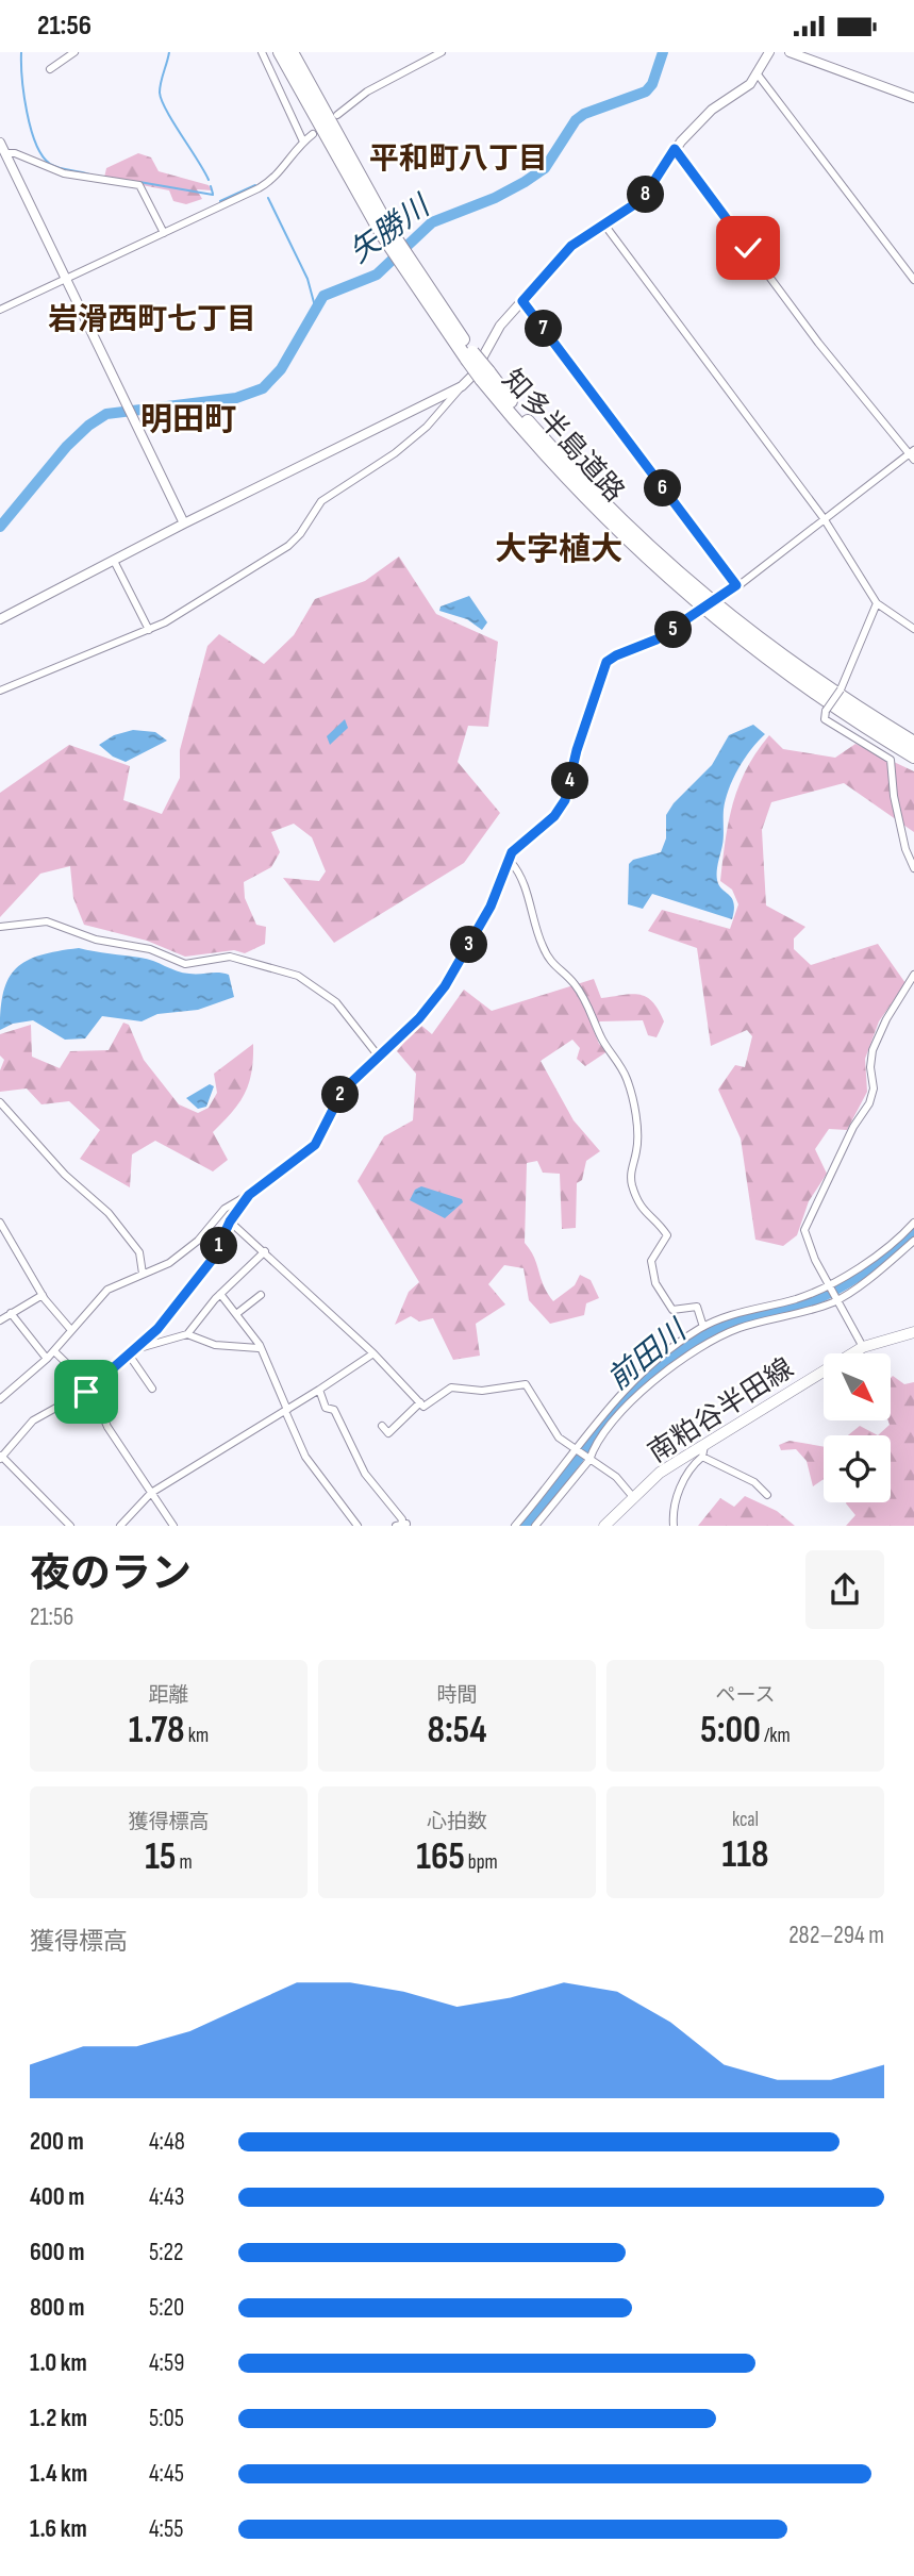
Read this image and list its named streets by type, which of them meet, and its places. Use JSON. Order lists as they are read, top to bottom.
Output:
{
  "streets": {
    "highway": ["知多半島道路"],
    "main road": ["南粕谷半田線"]
  },
  "districts": [
    "平和町八丁目",
    "岩滑西町七丁目",
    "明田町",
    "大字植大"
  ],
  "water": ["矢勝川", "前田川"],
  "north": "bottom right",
  "page": {
    "status": "21:56",
    "pins": [
      "8",
      "7",
      "6",
      "5",
      "4",
      "3",
      "2",
      "1"
    ],
    "heading": ["夜のラン", "21:56"],
    "stats": [
      ["距離", "1.78 km"],
      ["時間", "8:54"],
      ["ペース", "5:00 /km"],
      ["獲得標高", "15 m"],
      ["心拍数", "165 bpm"],
      ["kcal", "118"]
    ],
    "chart": ["獲得標高", "282–294 m"],
    "list": [
      {
        "name": "200 m",
        "note": "4:48"
      },
      {
        "name": "400 m",
        "note": "4:43"
      },
      {
        "name": "600 m",
        "note": "5:22"
      },
      {
        "name": "800 m",
        "note": "5:20"
      },
      {
        "name": "1.0 km",
        "note": "4:59"
      },
      {
        "name": "1.2 km",
        "note": "5:05"
      },
      {
        "name": "1.4 km",
        "note": "4:45"
      },
      {
        "name": "1.6 km",
        "note": "4:55"
      }
    ]
  }
}
